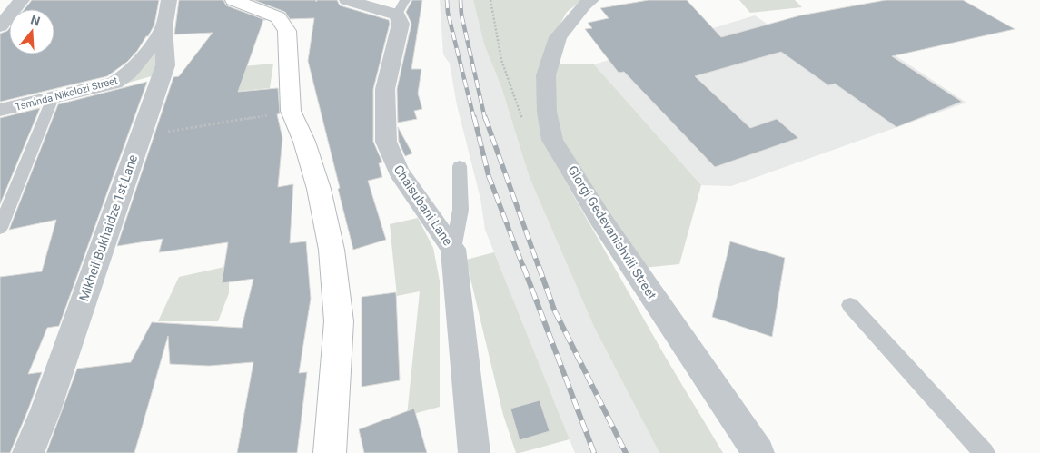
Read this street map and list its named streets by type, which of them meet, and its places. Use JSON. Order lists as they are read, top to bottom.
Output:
{
  "streets": {
    "street": [
      "Tsminda Nikolozi Street",
      "Chaisubani Lane",
      "Mikheil Bukhaidze 1st Lane",
      "Giorgi Gedevanishvili Street"
    ]
  },
  "crossings": [
    ["Tsminda Nikolozi Street", "Mikheil Bukhaidze 1st Lane"]
  ],
  "north": "top"
}
